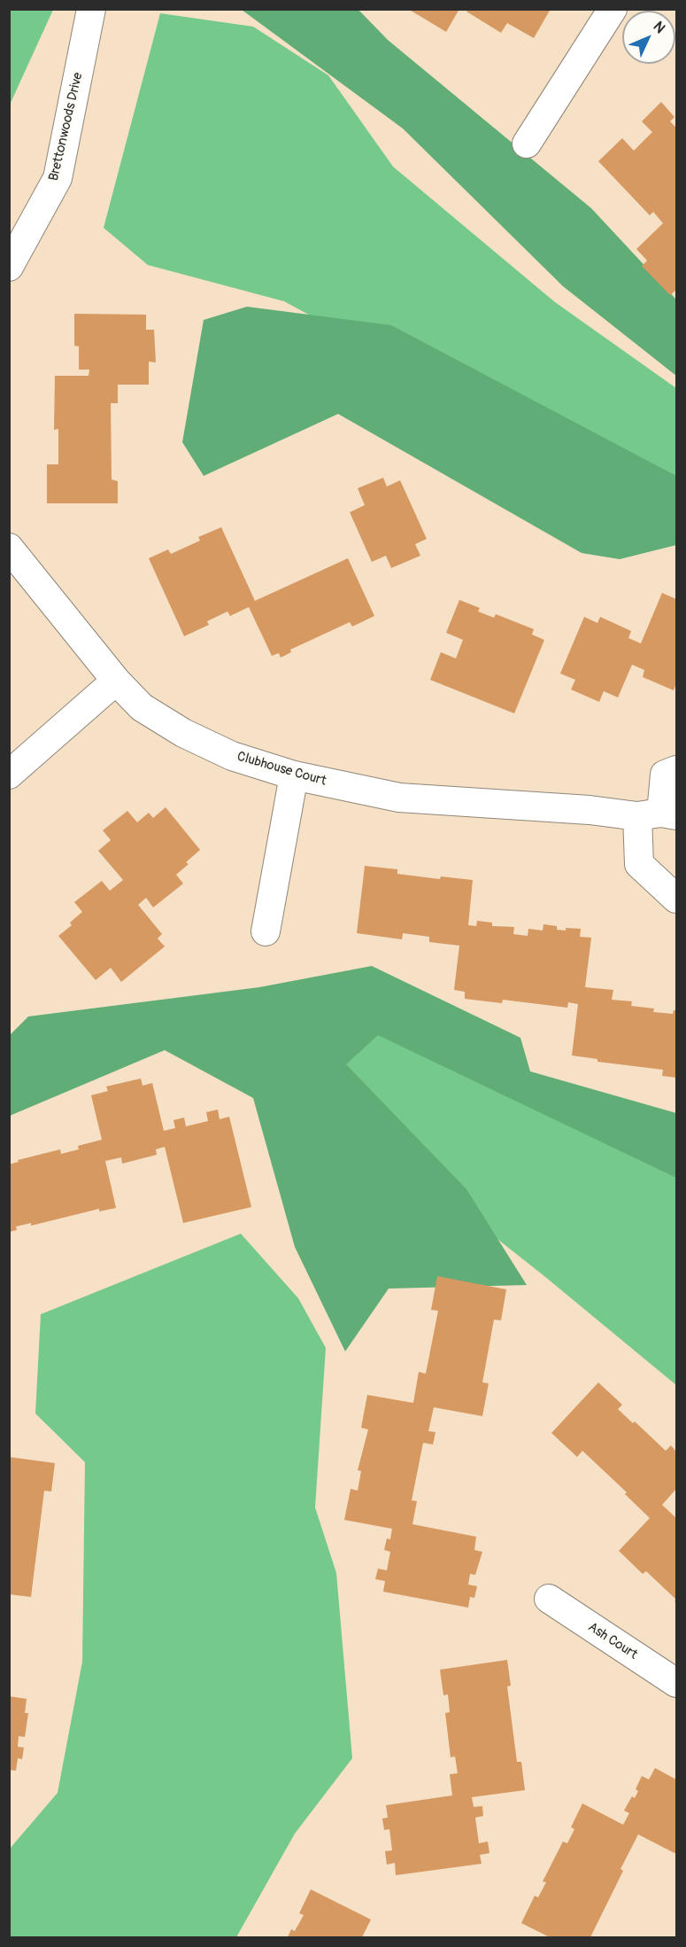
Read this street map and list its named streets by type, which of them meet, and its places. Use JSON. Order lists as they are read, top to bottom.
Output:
{
  "streets": {
    "street": ["Brettonwoods Drive", "Clubhouse Court", "Ash Court"]
  },
  "north": "top right"
}
